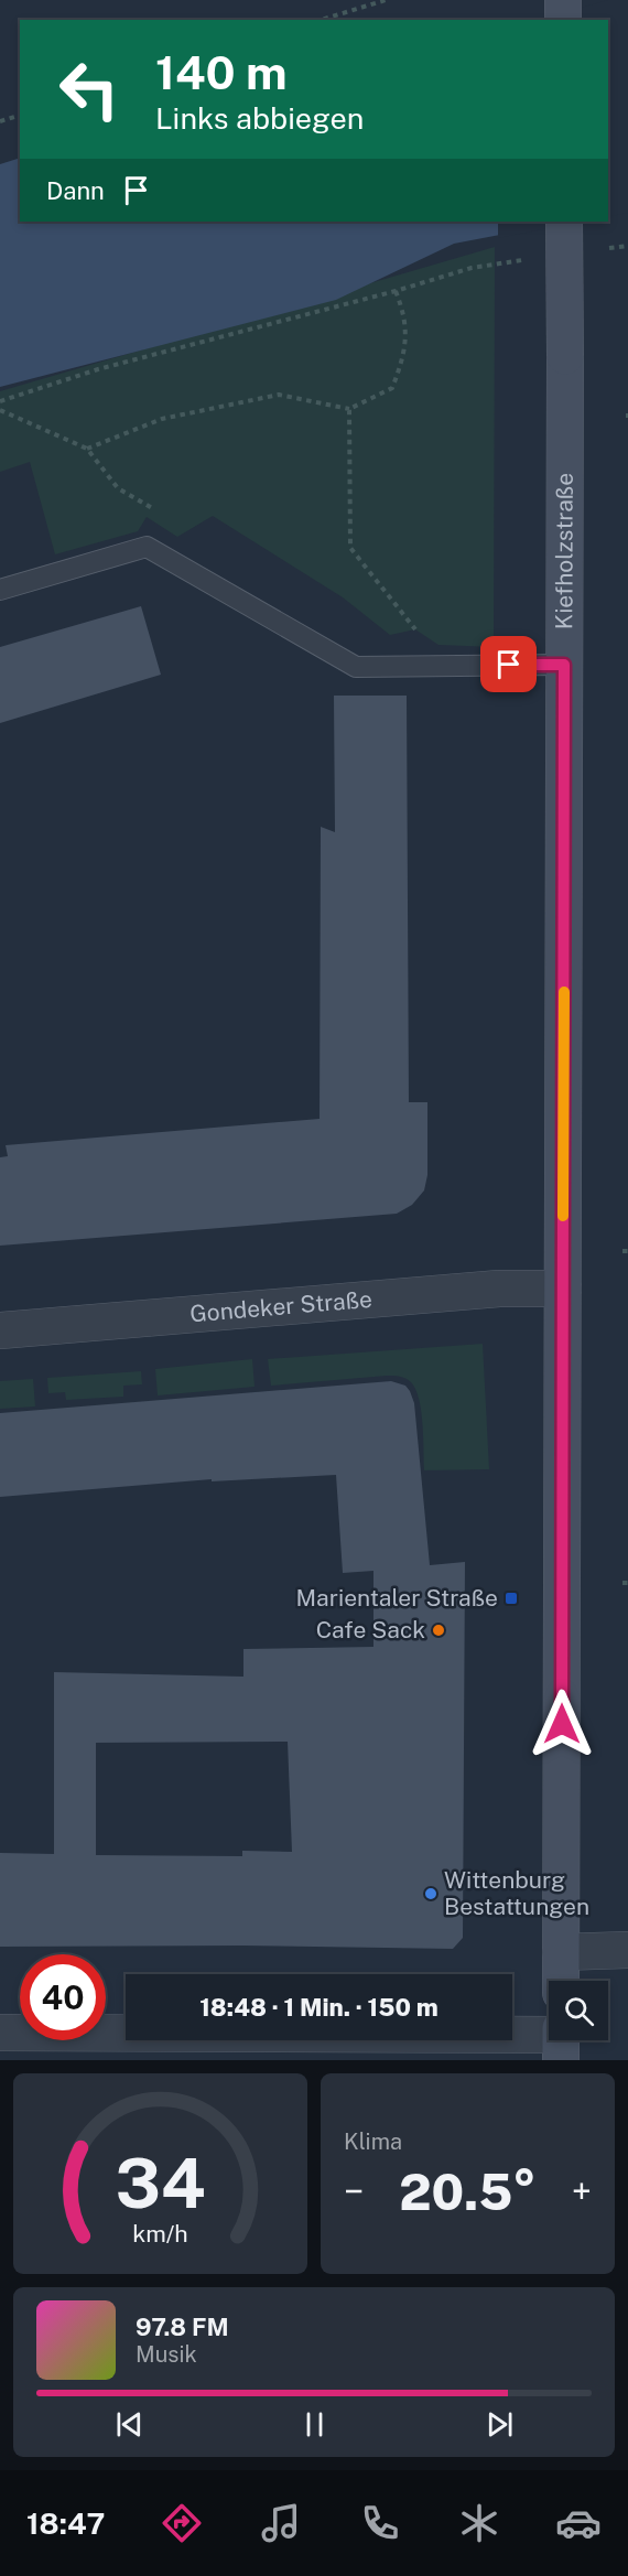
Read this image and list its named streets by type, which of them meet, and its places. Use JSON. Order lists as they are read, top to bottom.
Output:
{
  "streets": {
    "street": ["Kiefholzstraße", "Gondeker Straße"]
  },
  "crossings": [
    ["Kiefholzstraße", "Gondeker Straße"]
  ],
  "places": {
    "transit": ["Marientaler Straße"],
    "other": ["Cafe Sack", "Wittenburg Bestattungen"]
  },
  "page": {
    "turn": ["140 m", "Links abbiegen"],
    "then": "Dann",
    "limit": "40",
    "trip": "18:48 · 1 Min. · 150 m",
    "tile": "Klima",
    "heat": ["−", "20.5°", "+"],
    "song": ["97.8 FM", "Musik"],
    "tabs": "18:47",
    "gauge": ["34", "km/h"]
  }
}
